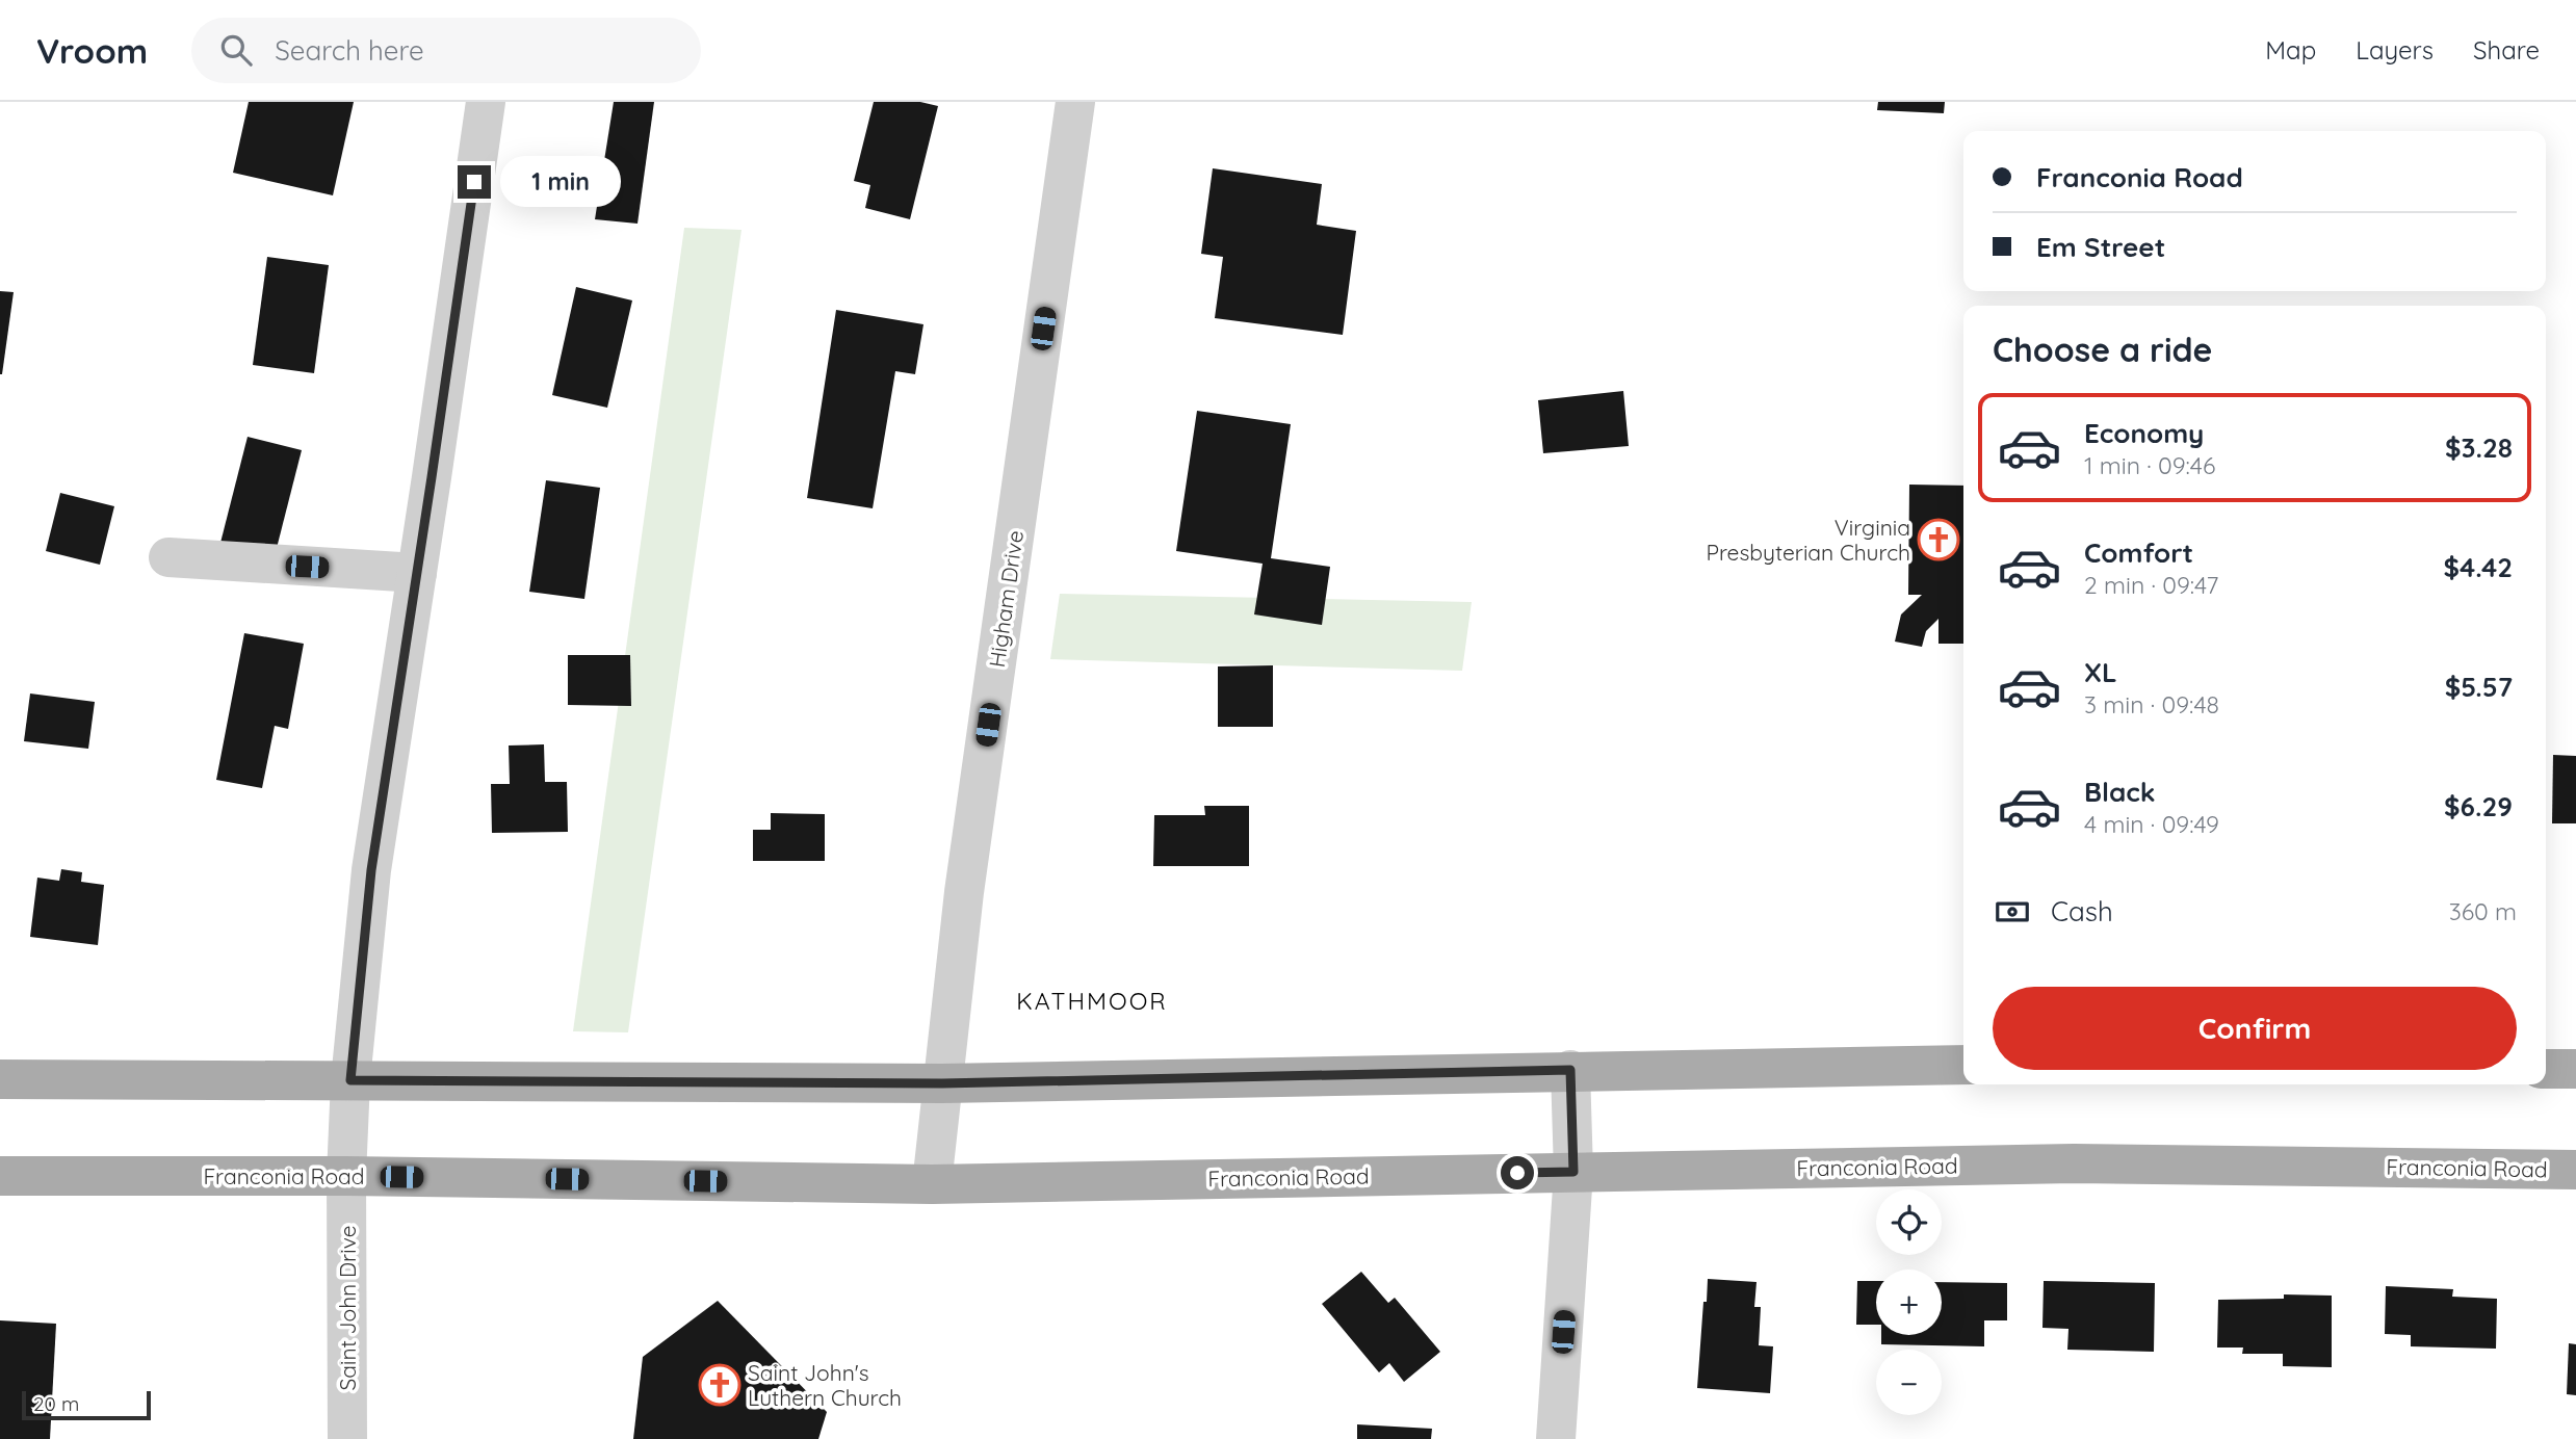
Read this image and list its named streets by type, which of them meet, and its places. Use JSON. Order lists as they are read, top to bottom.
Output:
{
  "streets": {
    "main road": ["Franconia Road"],
    "street": ["Higham Drive", "Saint John Drive"]
  },
  "crossings": [
    ["Higham Drive", "Franconia Road"],
    ["Franconia Road", "Saint John Drive"]
  ],
  "districts": ["KATHMOOR"],
  "places": {
    "church": ["Virginia Presbyterian Church", "Saint John's Luthern Church"]
  },
  "scale_bar": "20 m",
  "page": {
    "header": "Vroom",
    "search": "Search here",
    "nav": ["Map", "Layers", "Share"],
    "banner": ["Franconia Road", "Em Street"],
    "bubble": "1 min",
    "heading": "Choose a ride",
    "list": [
      {
        "name": "Economy",
        "note": "1 min · 09:46",
        "value": "$3.28"
      },
      {
        "name": "Comfort",
        "note": "2 min · 09:47",
        "value": "$4.42"
      },
      {
        "name": "XL",
        "note": "3 min · 09:48",
        "value": "$5.57"
      },
      {
        "name": "Black",
        "note": "4 min · 09:49",
        "value": "$6.29"
      }
    ],
    "pay": ["Cash", "360 m"],
    "buttons": "Confirm",
    "map_buttons": ["+", "−"],
    "scale": "20 m"
  }
}
